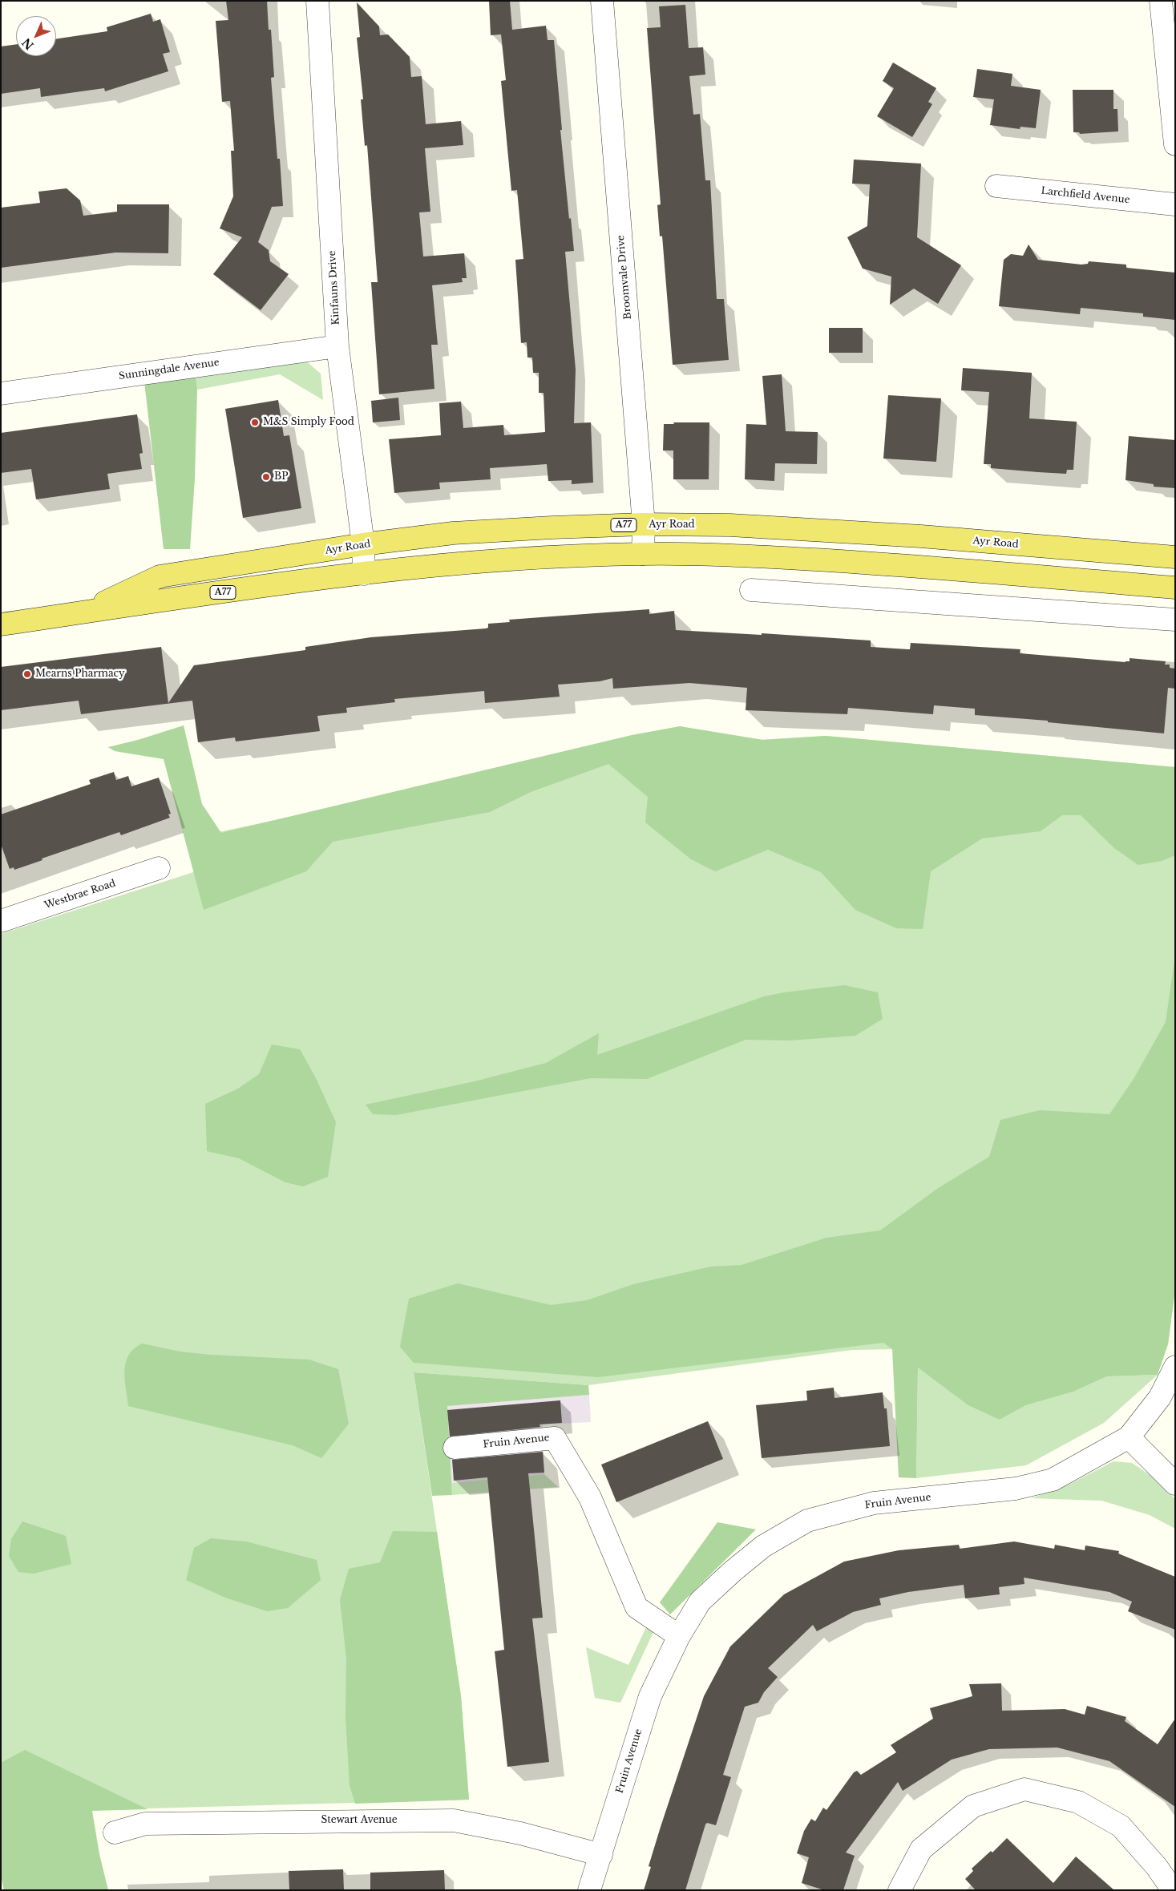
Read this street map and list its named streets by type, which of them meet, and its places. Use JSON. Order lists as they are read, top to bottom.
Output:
{
  "streets": {
    "main road": ["A77", "Ayr Road"],
    "street": [
      "Larchfield Avenue",
      "Broomvale Drive",
      "Kinfauns Drive",
      "Sunningdale Avenue",
      "Westbrae Road",
      "Fruin Avenue",
      "Stewart Avenue"
    ]
  },
  "crossings": [
    ["Broomvale Drive", "Ayr Road"],
    ["Kinfauns Drive", "Sunningdale Avenue"],
    ["Kinfauns Drive", "Ayr Road"],
    ["Fruin Avenue", "Stewart Avenue"]
  ],
  "places": ["M&S Simply Food", "BP", "Mearns Pharmacy"],
  "north": "bottom left"
}
